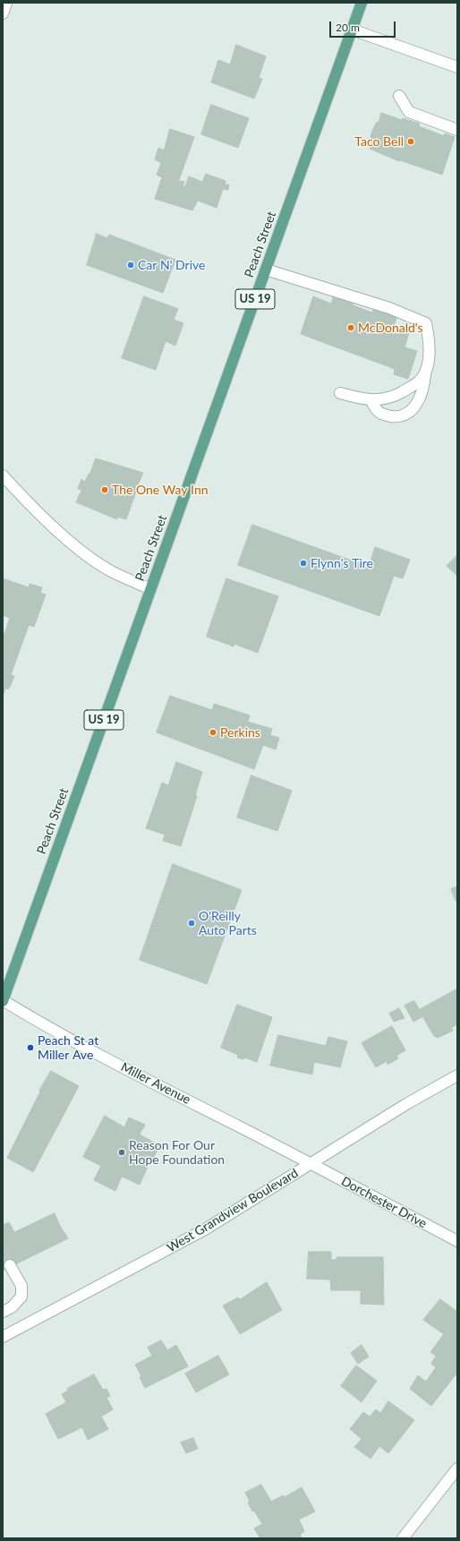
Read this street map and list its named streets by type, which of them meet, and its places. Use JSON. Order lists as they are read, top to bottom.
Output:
{
  "streets": {
    "main road": ["Peach Street", "US 19"],
    "street": ["Miller Avenue", "Dorchester Drive", "West Grandview Boulevard"]
  },
  "crossings": [
    ["Peach Street", "Miller Avenue"],
    ["Miller Avenue", "Dorchester Drive"],
    ["Miller Avenue", "West Grandview Boulevard"],
    ["Dorchester Drive", "West Grandview Boulevard"]
  ],
  "places": [
    "Taco Bell",
    "Car N' Drive",
    "McDonald's",
    "The One Way Inn",
    "Flynn's Tire",
    "Perkins",
    "O'Reilly Auto Parts",
    "Peach St at Miller Ave",
    "Reason For Our Hope Foundation"
  ],
  "scale_bar": "20 m"
}
